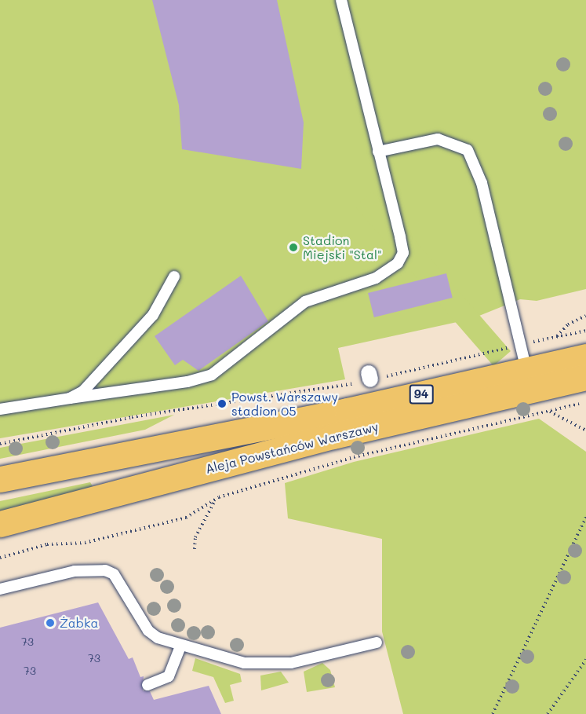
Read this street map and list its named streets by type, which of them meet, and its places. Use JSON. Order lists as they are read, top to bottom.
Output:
{
  "streets": {
    "main road": ["94", "Aleja Powstańców Warszawy"]
  },
  "places": ["Stadion Miejski \"Stal\"", "Powst. Warszawy stadion 05", "Żabka"],
  "house_numbers": ["73", "73", "73"]
}
